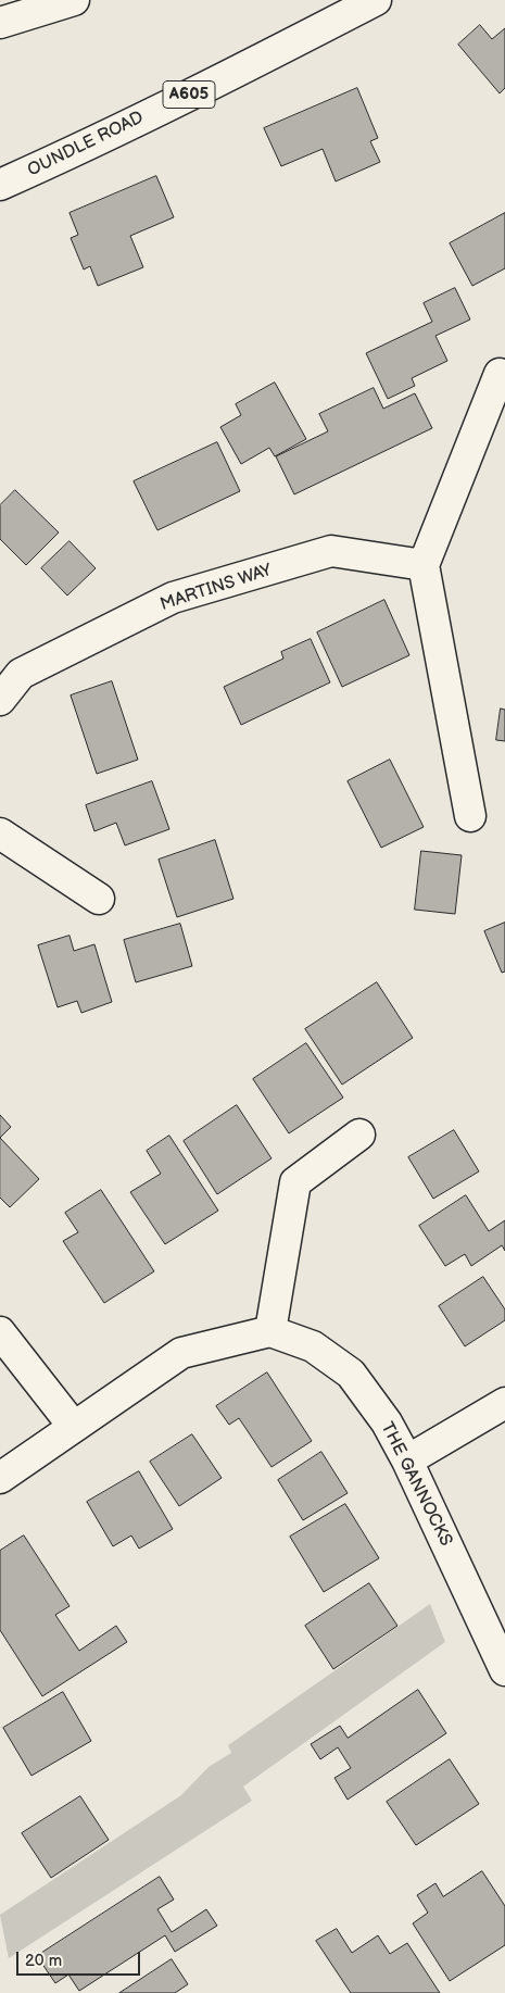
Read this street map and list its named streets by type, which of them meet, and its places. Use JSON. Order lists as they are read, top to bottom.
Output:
{
  "streets": {
    "street": [
      "A605",
      "OUNDLE ROAD",
      "MARTINS WAY",
      "THE GANNOCKS"
    ]
  },
  "scale_bar": "20 m"
}
